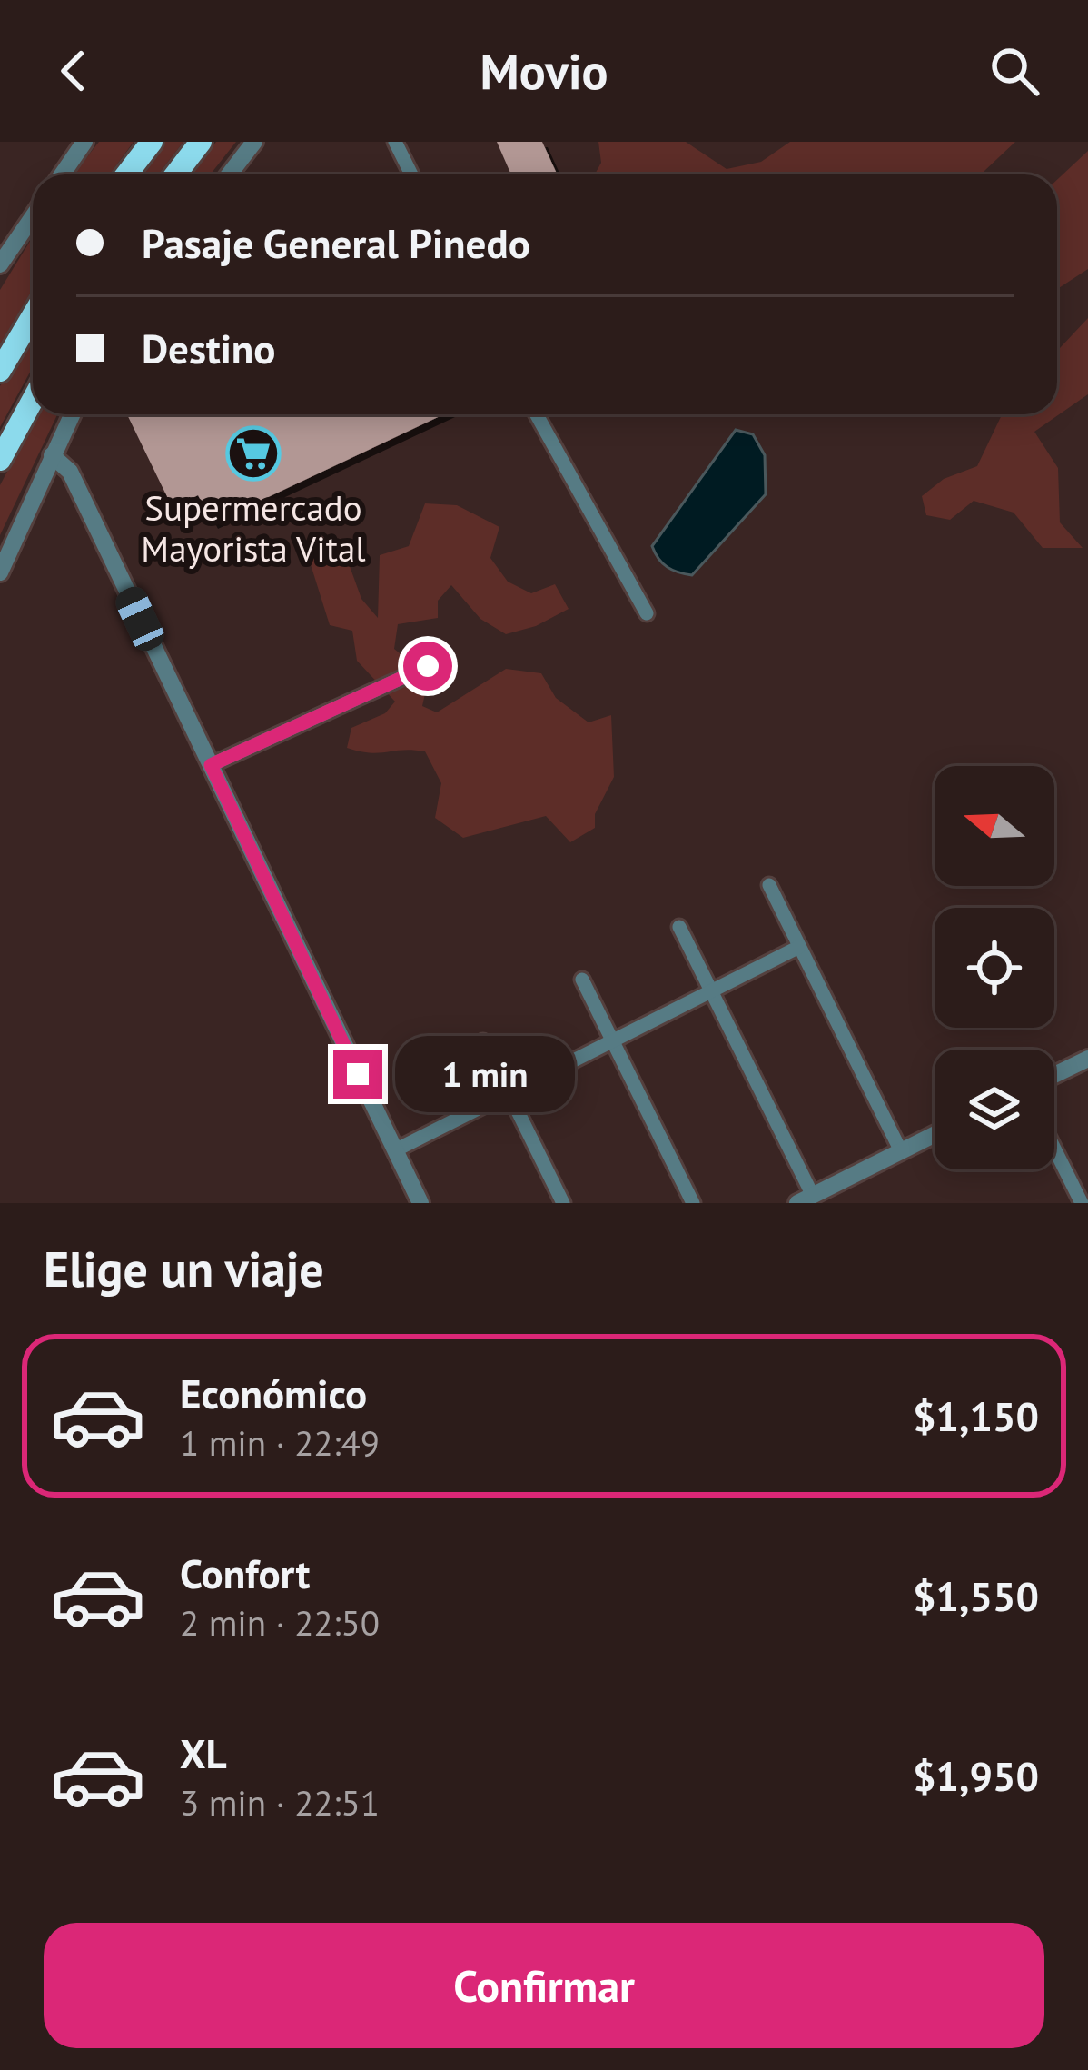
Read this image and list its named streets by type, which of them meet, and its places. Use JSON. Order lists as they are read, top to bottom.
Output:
{
  "places": {
    "supermarket": ["Supermercado Mayorista Vital"]
  },
  "north": "left",
  "page": {
    "header": "Movio",
    "banner": ["Pasaje General Pinedo", "Destino"],
    "bubble": "1 min",
    "heading": "Elige un viaje",
    "list": [
      {
        "name": "Económico",
        "note": "1 min · 22:49",
        "value": "$1,150"
      },
      {
        "name": "Confort",
        "note": "2 min · 22:50",
        "value": "$1,550"
      },
      {
        "name": "XL",
        "note": "3 min · 22:51",
        "value": "$1,950"
      }
    ],
    "buttons": "Confirmar"
  }
}
